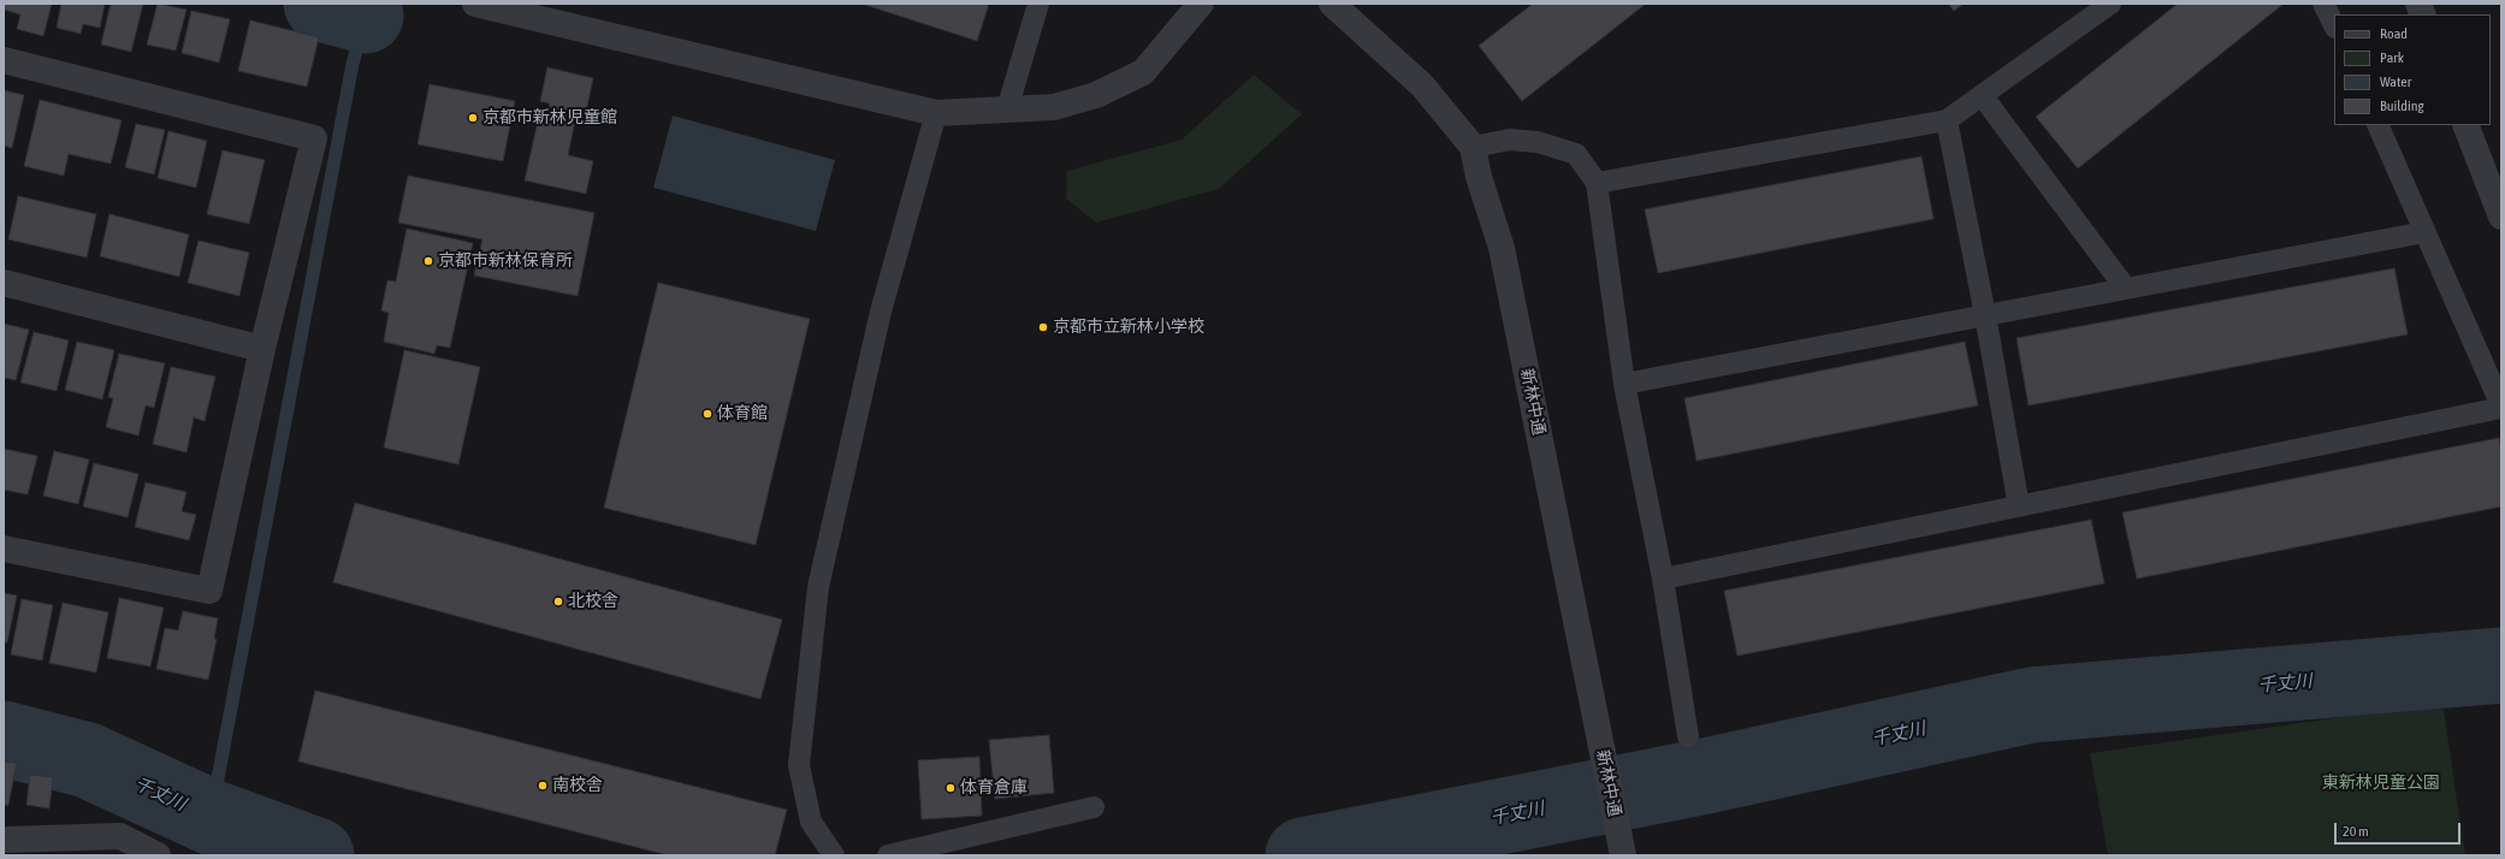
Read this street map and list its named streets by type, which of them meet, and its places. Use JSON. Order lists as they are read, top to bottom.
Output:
{
  "streets": {
    "street": ["新林中通"]
  },
  "water": ["千丈川"],
  "parks": ["東新林児童公園"],
  "places": [
    "京都市新林児童館",
    "京都市新林保育所",
    "京都市立新林小学校",
    "体育館",
    "北校舎",
    "南校舎",
    "体育倉庫"
  ],
  "legend": [
    "Road",
    "Park",
    "Water",
    "Building"
  ],
  "scale_bar": "20 m"
}
